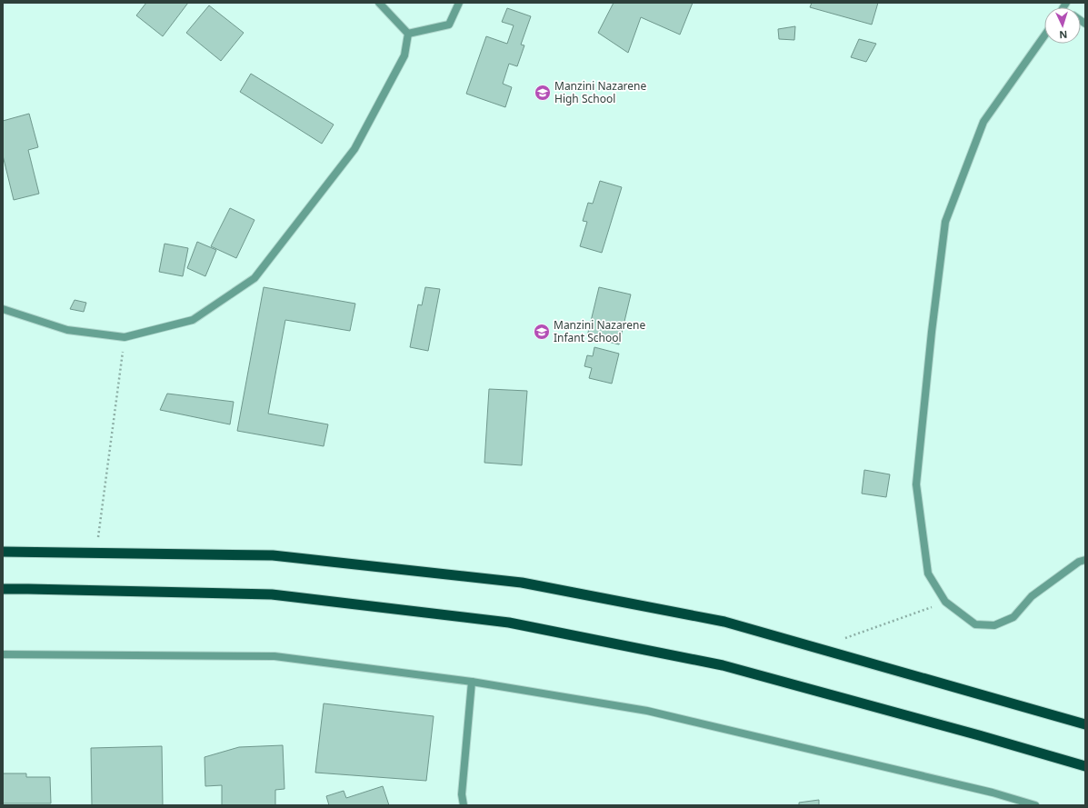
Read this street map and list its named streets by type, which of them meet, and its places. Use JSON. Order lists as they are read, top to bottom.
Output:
{
  "places": {
    "school or university": ["Manzini Nazarene High School", "Manzini Nazarene Infant School"]
  },
  "north": "bottom"
}
